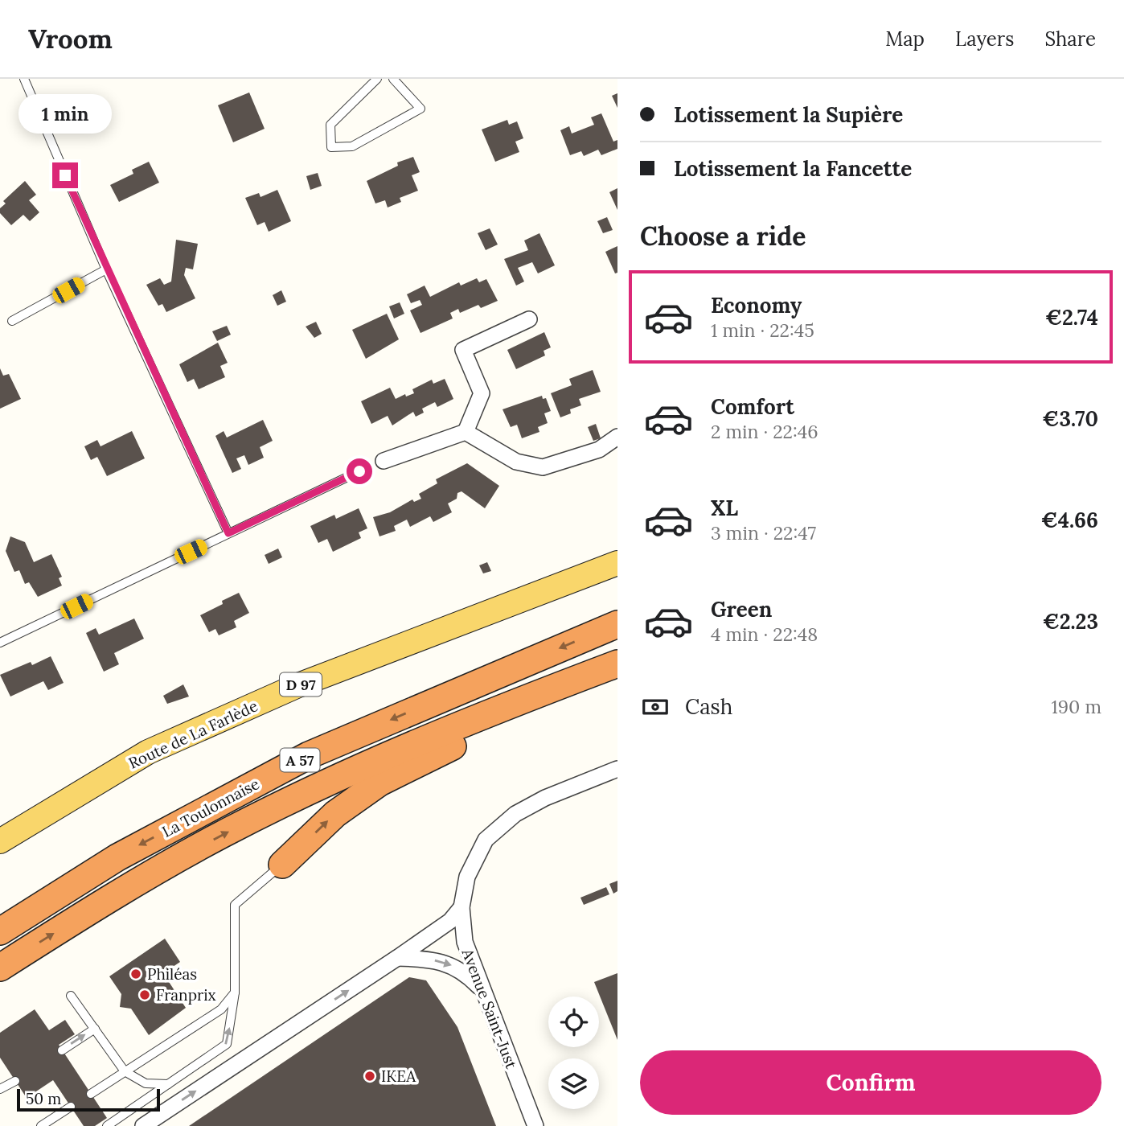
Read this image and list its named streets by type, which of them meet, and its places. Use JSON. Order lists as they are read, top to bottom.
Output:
{
  "streets": {
    "highway": ["A 57", "La Toulonnaise"],
    "main road": ["D 97", "Route de La Farlède"],
    "street": ["Avenue Saint-Just"]
  },
  "places": ["Philéas", "Franprix", "IKEA"],
  "scale_bar": "50 m",
  "page": {
    "header": "Vroom",
    "nav": ["Map", "Layers", "Share"],
    "banner": ["Lotissement la Supière", "Lotissement la Fancette"],
    "bubble": "1 min",
    "heading": "Choose a ride",
    "list": [
      {
        "name": "Economy",
        "note": "1 min · 22:45",
        "value": "€2.74"
      },
      {
        "name": "Comfort",
        "note": "2 min · 22:46",
        "value": "€3.70"
      },
      {
        "name": "XL",
        "note": "3 min · 22:47",
        "value": "€4.66"
      },
      {
        "name": "Green",
        "note": "4 min · 22:48",
        "value": "€2.23"
      }
    ],
    "pay": ["Cash", "190 m"],
    "buttons": "Confirm",
    "scale": "50 m"
  }
}
